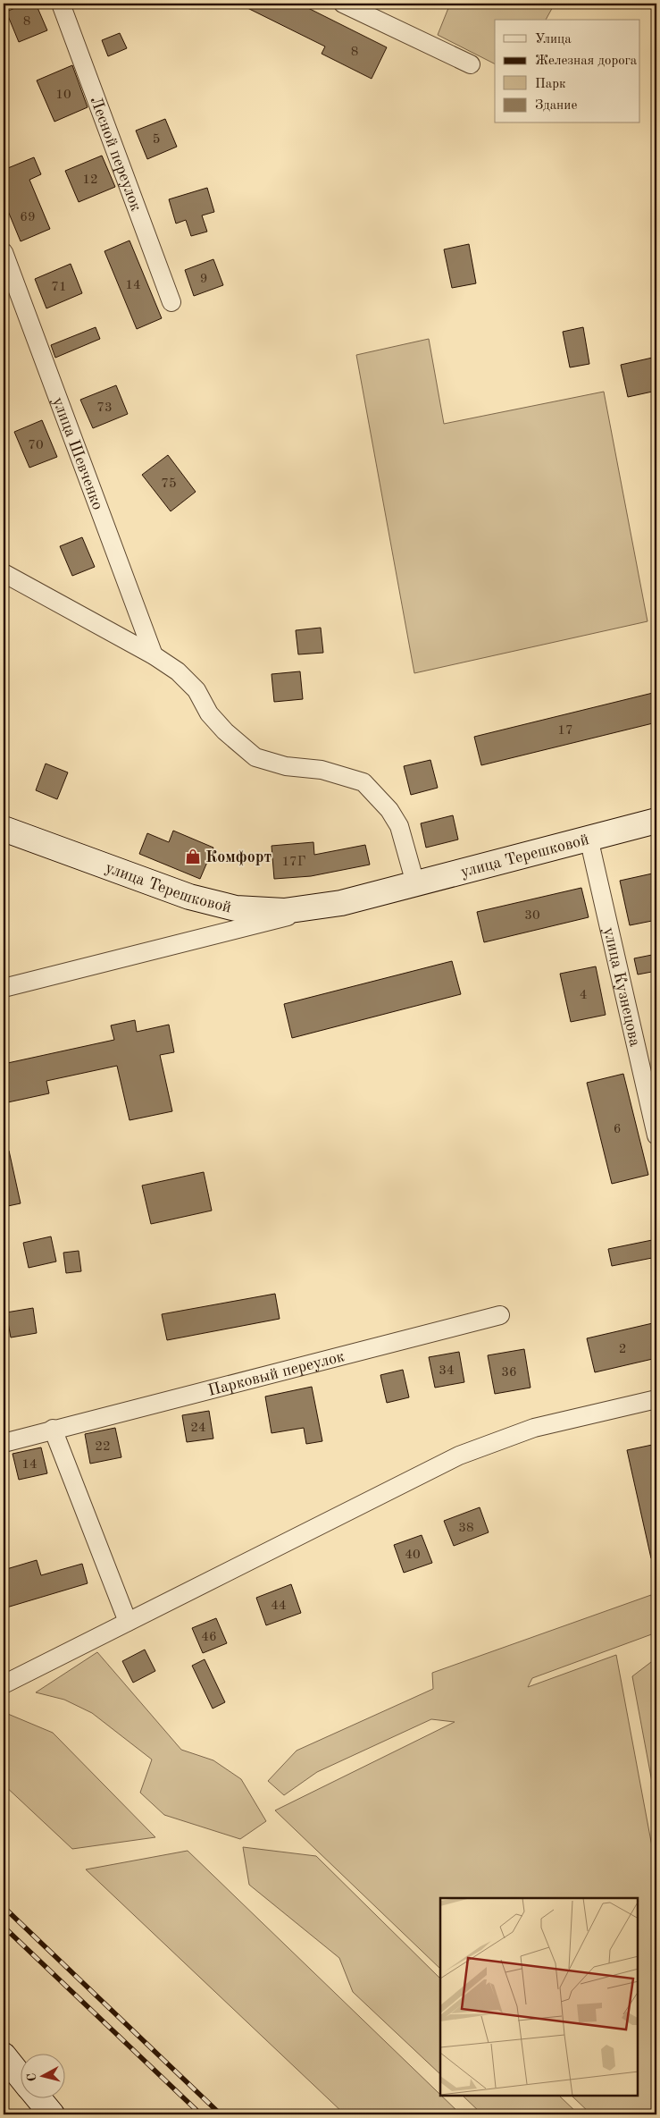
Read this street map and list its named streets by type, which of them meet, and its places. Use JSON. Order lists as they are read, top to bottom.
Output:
{
  "streets": {
    "main road": ["улица Терешковой"],
    "street": [
      "Лесной переулок",
      "улица Шевченко",
      "улица Кузнецова",
      "Парковый переулок"
    ]
  },
  "crossings": [
    ["улица Терешковой", "улица Кузнецова"]
  ],
  "places": {
    "shop": ["Комфорт"]
  },
  "house_numbers": [
    "8",
    "8",
    "10",
    "5",
    "12",
    "69",
    "9",
    "14",
    "71",
    "73",
    "70",
    "75",
    "17",
    "17Г",
    "30",
    "4",
    "6",
    "2",
    "34",
    "36",
    "24",
    "22",
    "14",
    "38",
    "40",
    "44",
    "46"
  ],
  "legend": [
    "Улица",
    "Железная дорога",
    "Парк",
    "Здание"
  ],
  "north": "left"
}
